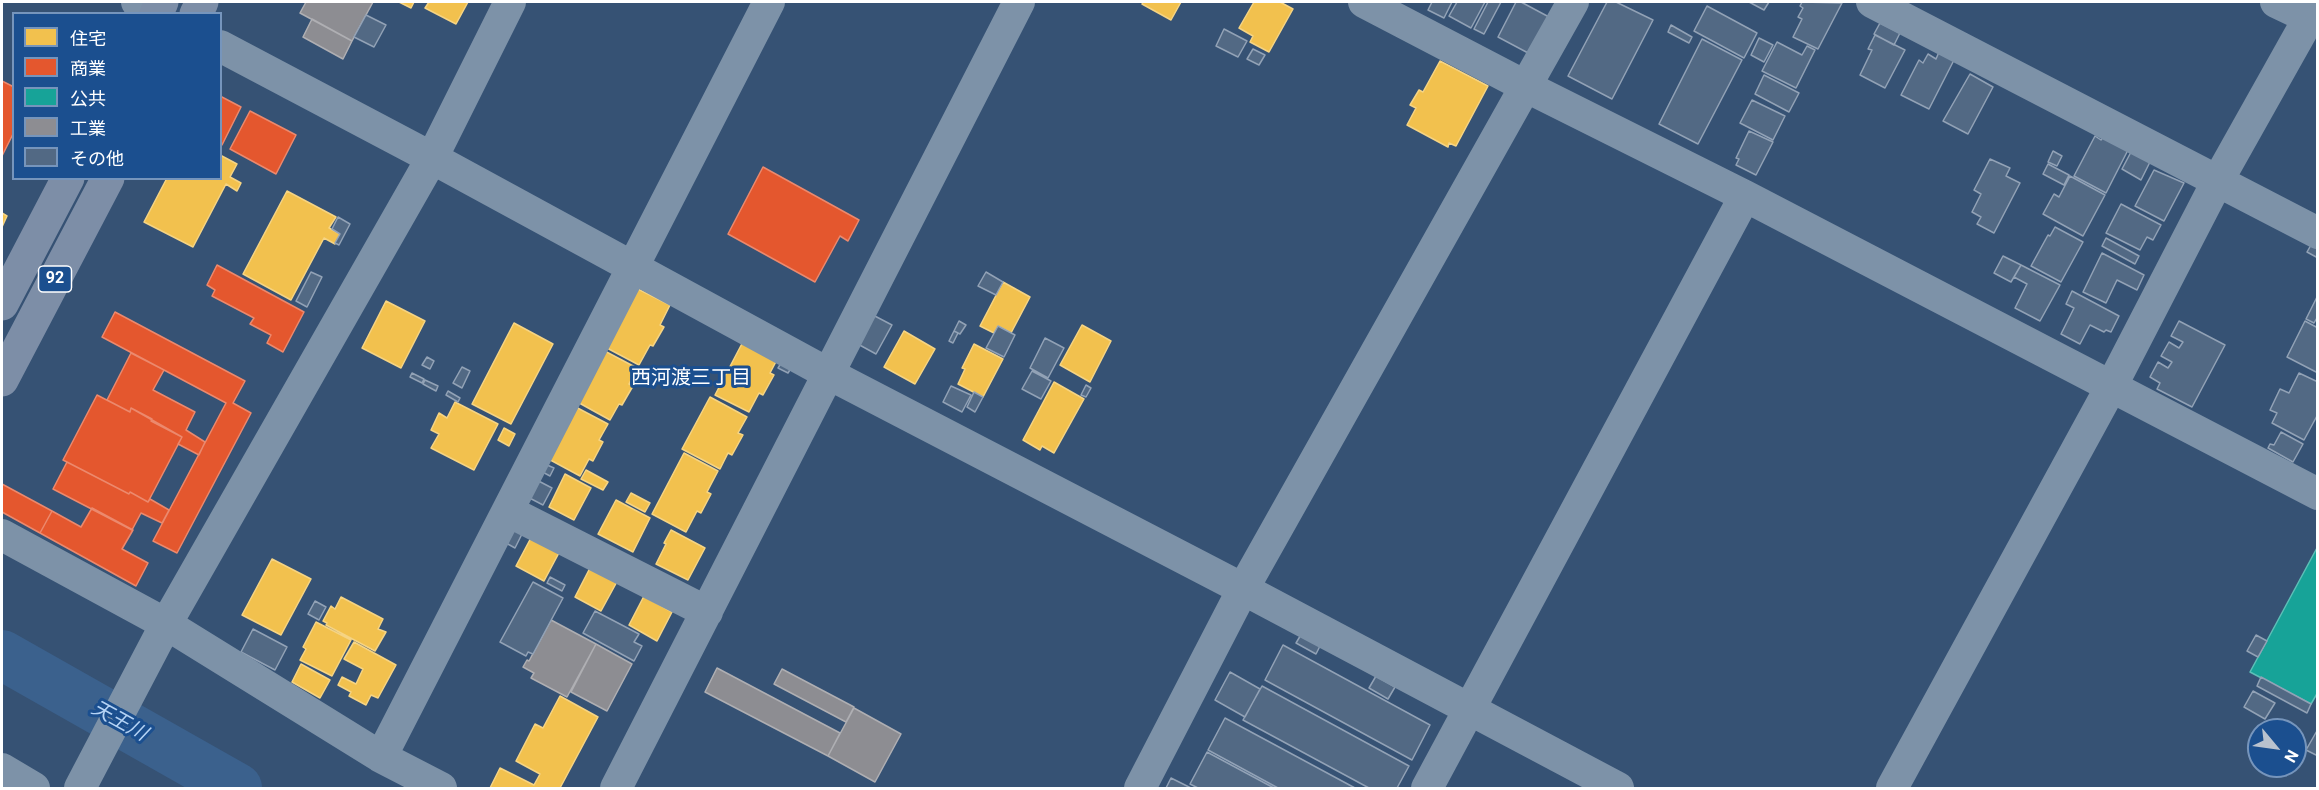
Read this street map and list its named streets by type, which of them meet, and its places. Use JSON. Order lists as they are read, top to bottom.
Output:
{
  "streets": {
    "main road": ["92"]
  },
  "districts": ["西河渡三丁目"],
  "water": ["天王川"],
  "legend": [
    "住宅",
    "商業",
    "公共",
    "工業",
    "その他"
  ],
  "north": "bottom right"
}
